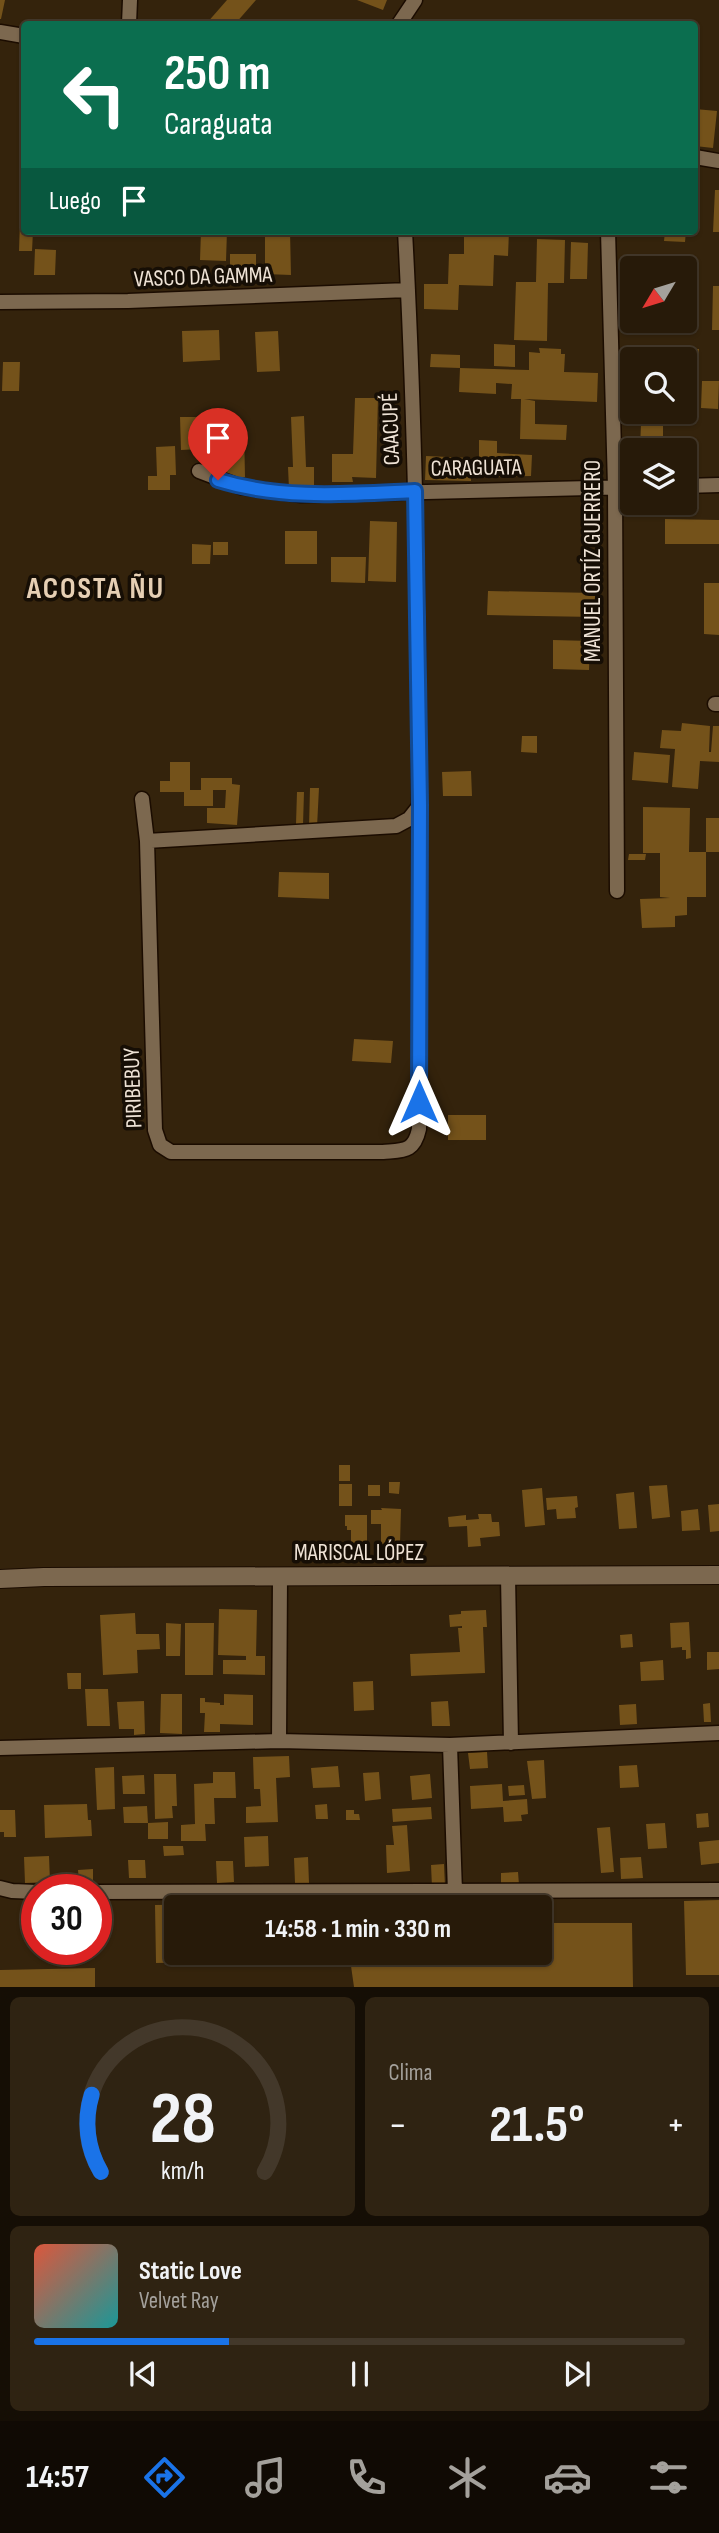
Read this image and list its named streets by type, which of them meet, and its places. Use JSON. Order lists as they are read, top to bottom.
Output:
{
  "streets": {
    "street": [
      "VASCO DA GAMMA",
      "CAACUPÉ",
      "CARAGUATA",
      "MANUEL ORTÍZ GUERRERO",
      "PIRIBEBUY",
      "MARISCAL LÓPEZ"
    ]
  },
  "crossings": [
    ["VASCO DA GAMMA", "CAACUPÉ"],
    ["CAACUPÉ", "CARAGUATA"],
    ["CAACUPÉ", "PIRIBEBUY"],
    ["CARAGUATA", "MANUEL ORTÍZ GUERRERO"]
  ],
  "districts": ["ACOSTA ÑU"],
  "north": "bottom left",
  "page": {
    "turn": ["250 m", "Caraguata"],
    "then": "Luego",
    "limit": "30",
    "trip": "14:58 · 1 min · 330 m",
    "tile": "Clima",
    "heat": ["−", "21.5°", "+"],
    "song": ["Static Love", "Velvet Ray"],
    "tabs": "14:57",
    "gauge": ["28", "km/h"]
  }
}
